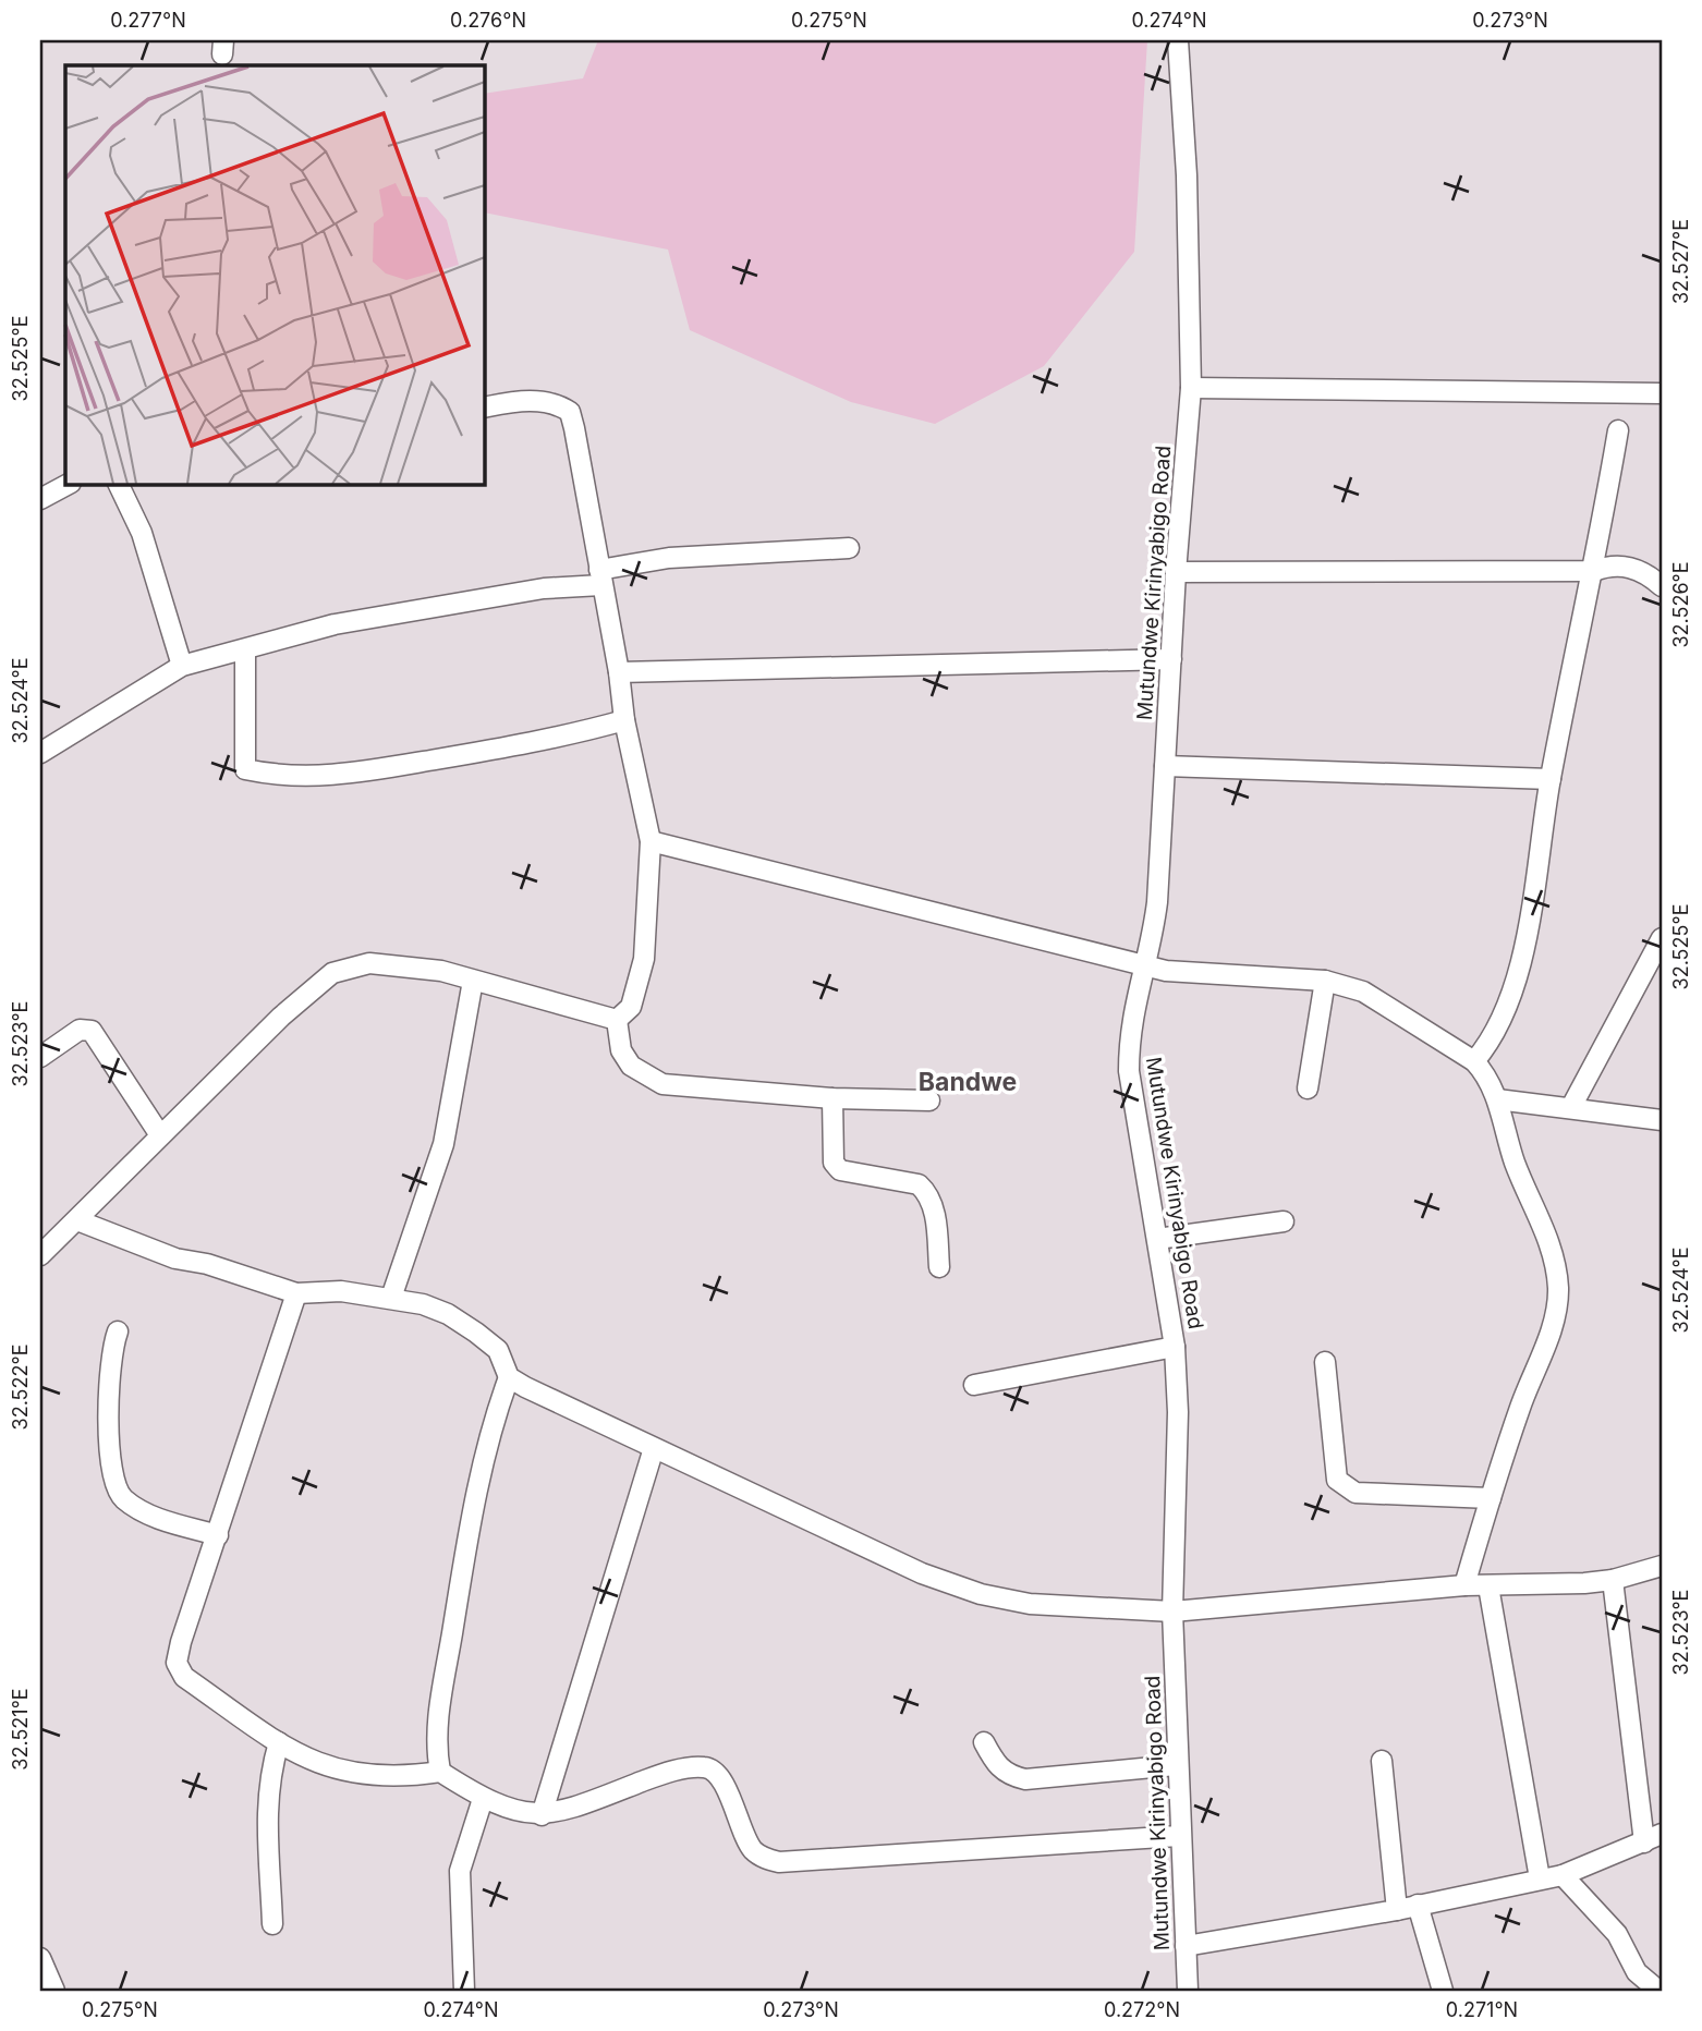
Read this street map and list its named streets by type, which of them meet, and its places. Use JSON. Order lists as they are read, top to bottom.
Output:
{
  "streets": {
    "street": ["Mutundwe Kirinyabigo Road"]
  },
  "districts": ["Bandwe"],
  "coordinates": [
    "0.277°N",
    "0.276°N",
    "0.275°N",
    "0.274°N",
    "0.273°N",
    "32.527°E",
    "32.525°E",
    "32.526°E",
    "32.524°E",
    "32.523°E",
    "32.522°E",
    "32.521°E",
    "0.272°N",
    "0.271°N"
  ]
}
